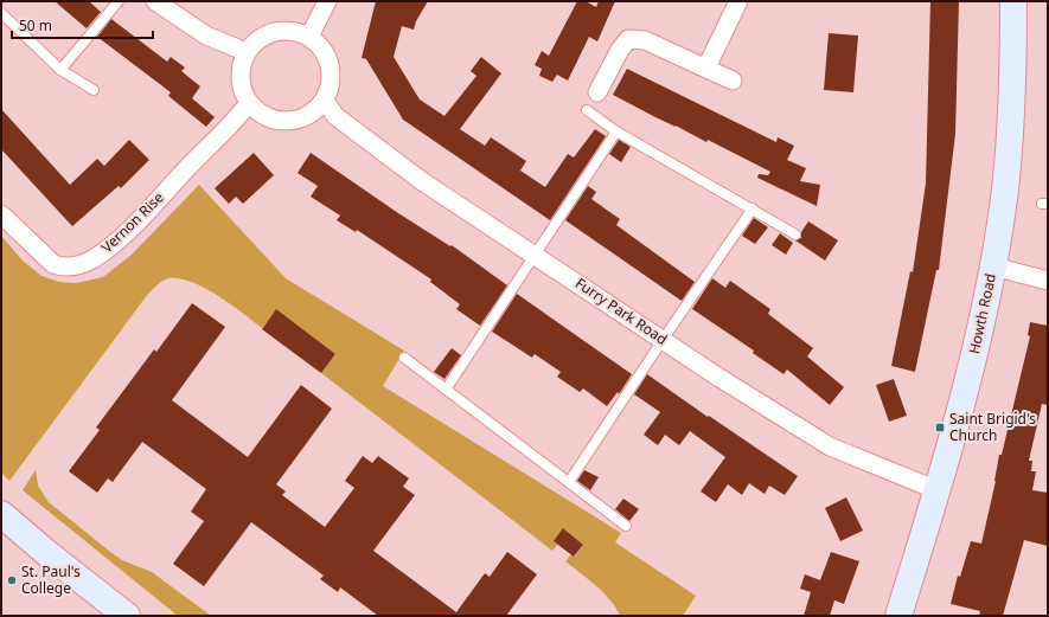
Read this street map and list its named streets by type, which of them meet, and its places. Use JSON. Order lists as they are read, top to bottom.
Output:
{
  "streets": {
    "main road": ["Howth Road"],
    "street": ["Vernon Rise", "Furry Park Road"]
  },
  "crossings": [
    ["Vernon Rise", "Furry Park Road"],
    ["Furry Park Road", "Howth Road"]
  ],
  "places": {
    "transit": ["Saint Brigid's Church"],
    "other": ["St. Paul's College"]
  },
  "scale_bar": "50 m"
}
